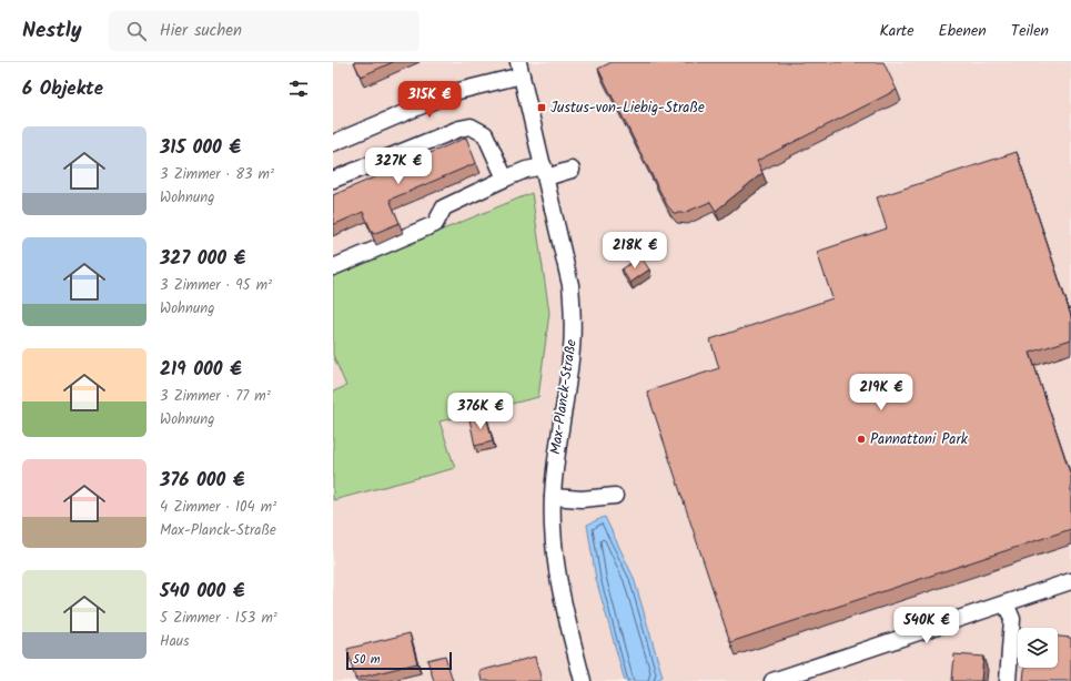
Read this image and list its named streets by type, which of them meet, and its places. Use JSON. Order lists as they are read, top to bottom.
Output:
{
  "streets": {
    "street": ["Max-Planck-Straße"]
  },
  "places": {
    "transit": ["Justus-von-Liebig-Straße"],
    "other": ["Pannattoni Park"]
  },
  "scale_bar": "50 m",
  "page": {
    "header": "Nestly",
    "search": "Hier suchen",
    "nav": ["Karte", "Ebenen", "Teilen"],
    "heading": "6 Objekte",
    "price": [
      "315K €",
      "327K €",
      "218K €",
      "219K €",
      "376K €",
      "540K €"
    ],
    "list": [
      {
        "name": "315 000 €",
        "note": "3 Zimmer · 83 m² · Wohnung"
      },
      {
        "name": "327 000 €",
        "note": "3 Zimmer · 95 m² · Wohnung"
      },
      {
        "name": "219 000 €",
        "note": "3 Zimmer · 77 m² · Wohnung"
      },
      {
        "name": "376 000 €",
        "note": "4 Zimmer · 104 m² · Max-Planck-Straße"
      },
      {
        "name": "540 000 €",
        "note": "5 Zimmer · 153 m² · Haus"
      }
    ],
    "scale": "50 m"
  }
}
